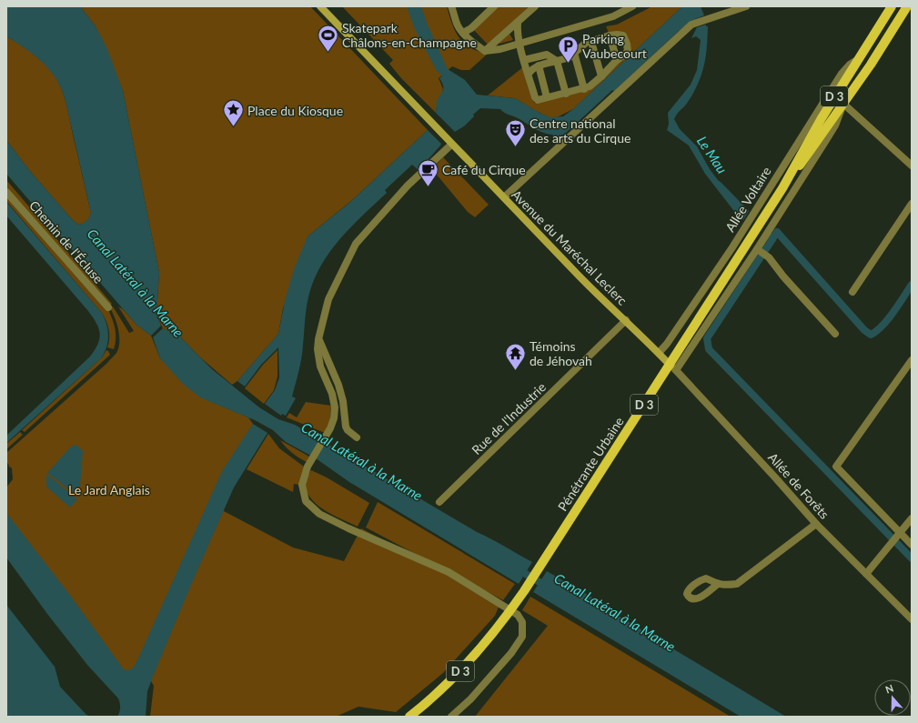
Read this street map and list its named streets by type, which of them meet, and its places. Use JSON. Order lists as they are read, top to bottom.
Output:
{
  "streets": {
    "main road": [
      "D 3",
      "Allée Voltaire",
      "Avenue du Maréchal Leclerc",
      "Pénétrante Urbaine"
    ],
    "street": ["Chemin de l'Écluse", "Rue de l'Industrie", "Allée de Forêts"]
  },
  "crossings": [
    ["Allée Voltaire", "Avenue du Maréchal Leclerc"],
    ["Allée Voltaire", "Pénétrante Urbaine"],
    ["Allée Voltaire", "Allée de Forêts"],
    ["Avenue du Maréchal Leclerc", "Rue de l'Industrie"],
    ["Avenue du Maréchal Leclerc", "Allée de Forêts"]
  ],
  "water": ["Le Mau", "Canal Latéral à la Marne"],
  "parks": ["Le Jard Anglais"],
  "places": {
    "sports": ["Skatepark Châlons-en-Champagne"],
    "parking": ["Parking Vaubecourt"],
    "place": ["Place du Kiosque"],
    "theatre": ["Centre national des arts du Cirque"],
    "cafe": ["Café du Cirque"],
    "temple": ["Témoins de Jéhovah"]
  },
  "north": "top"
}
